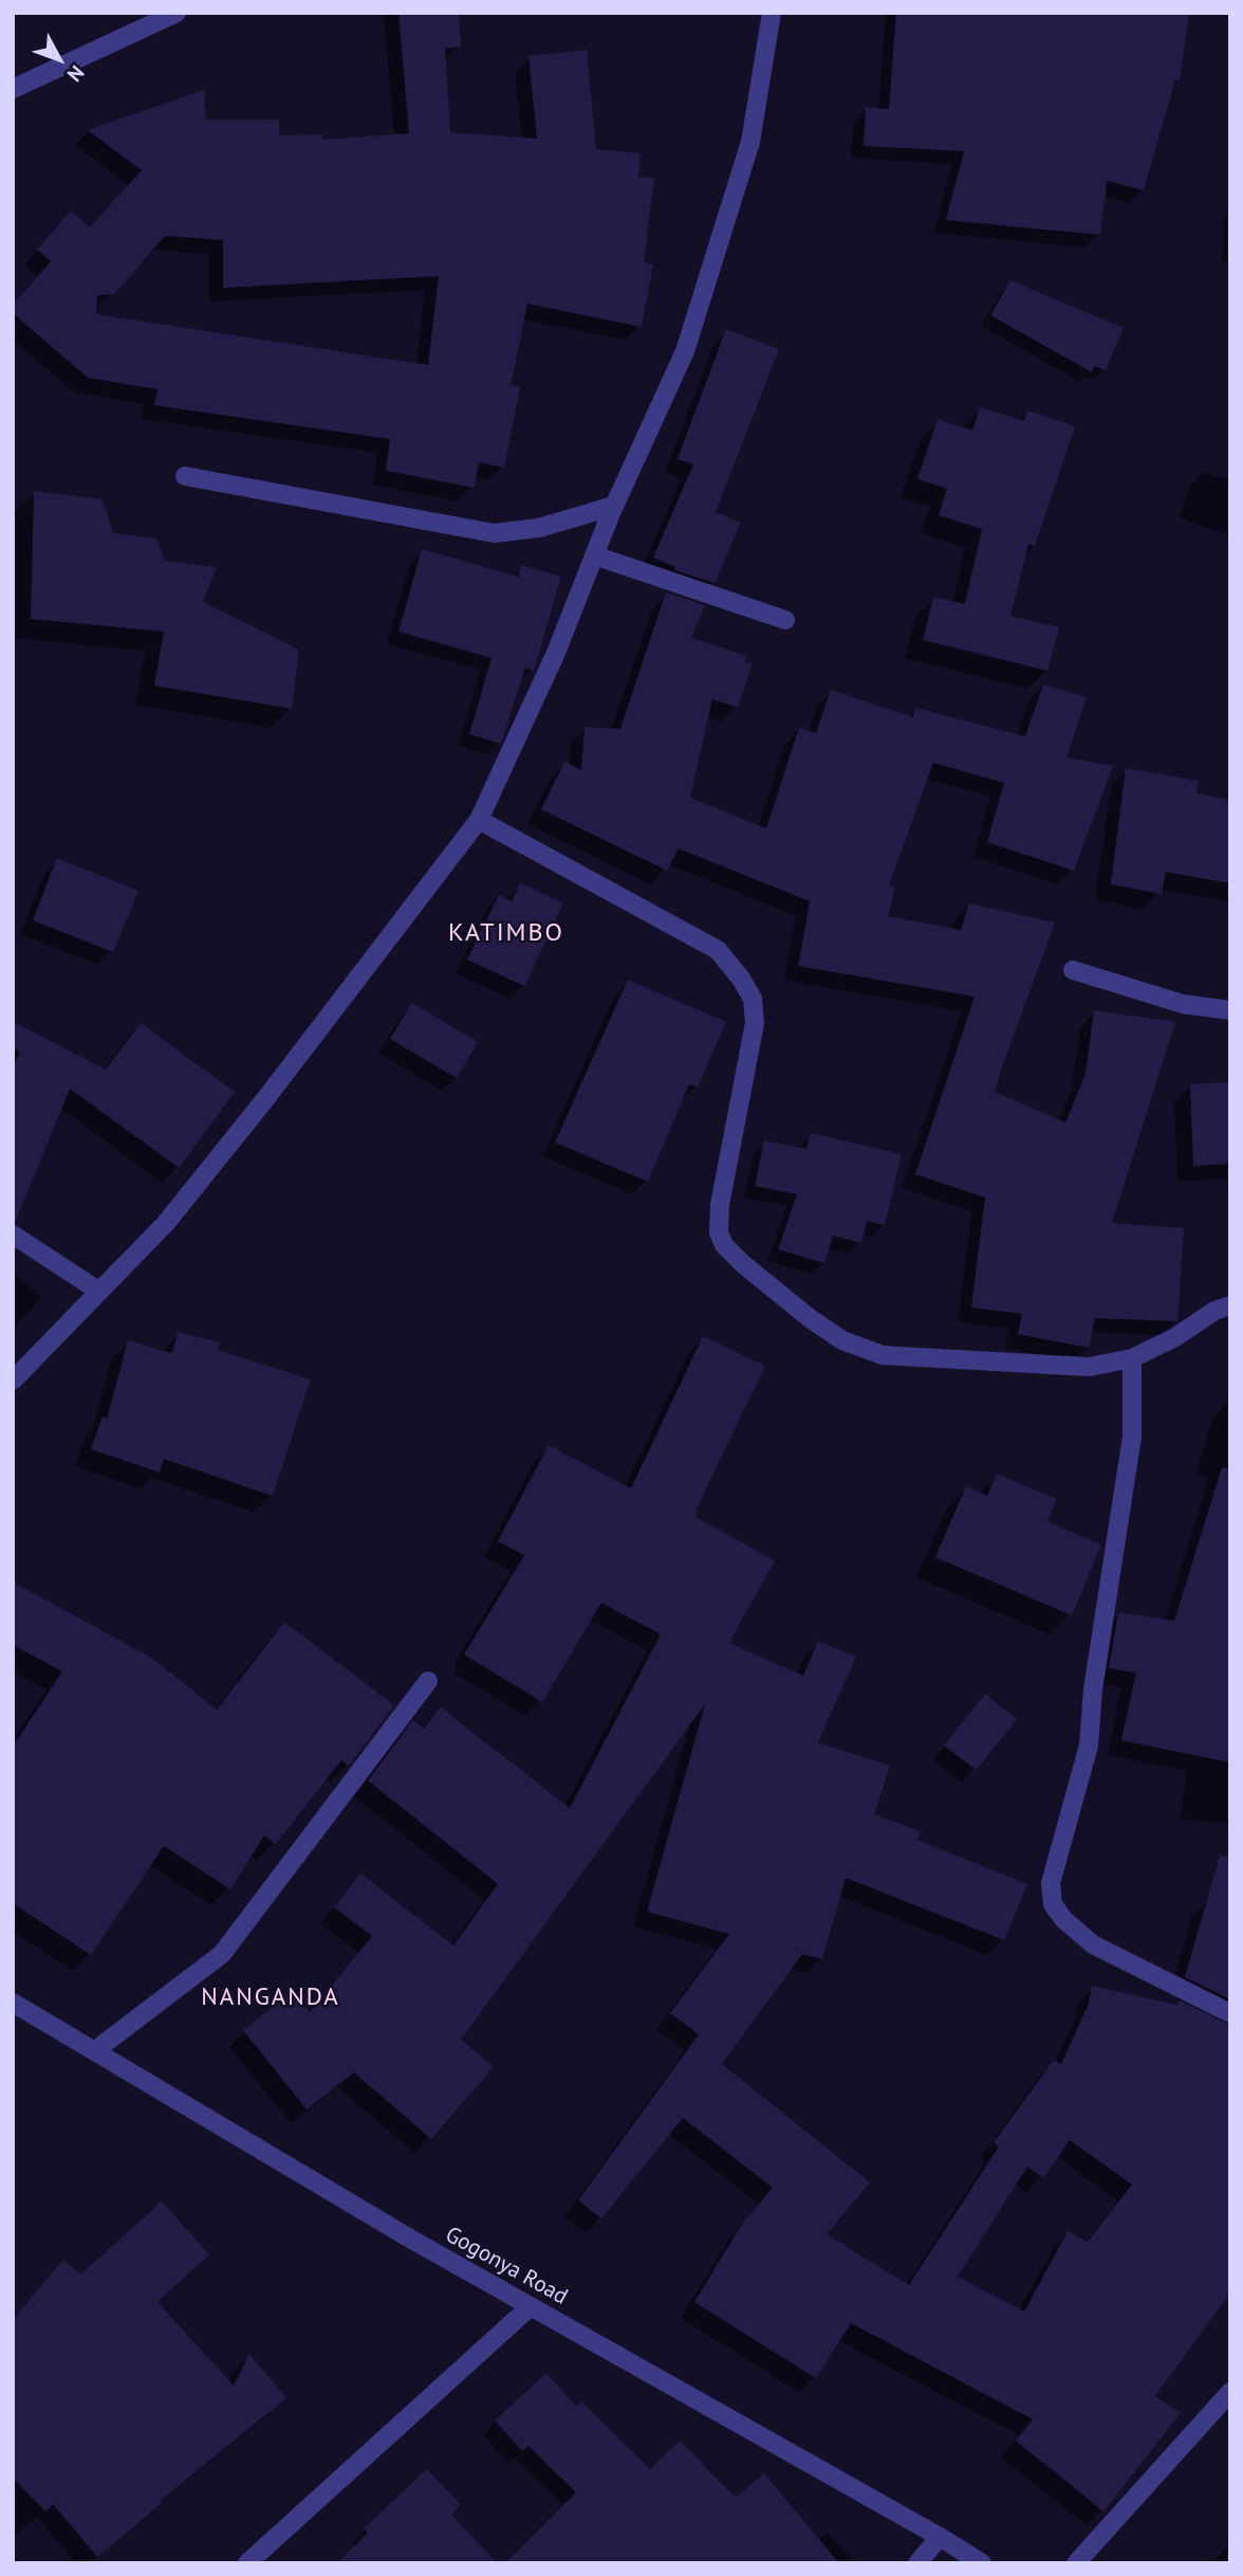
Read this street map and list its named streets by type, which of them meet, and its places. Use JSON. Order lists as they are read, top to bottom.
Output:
{
  "streets": {
    "street": ["Gogonya Road"]
  },
  "districts": ["KATIMBO", "NANGANDA"],
  "north": "bottom right"
}
